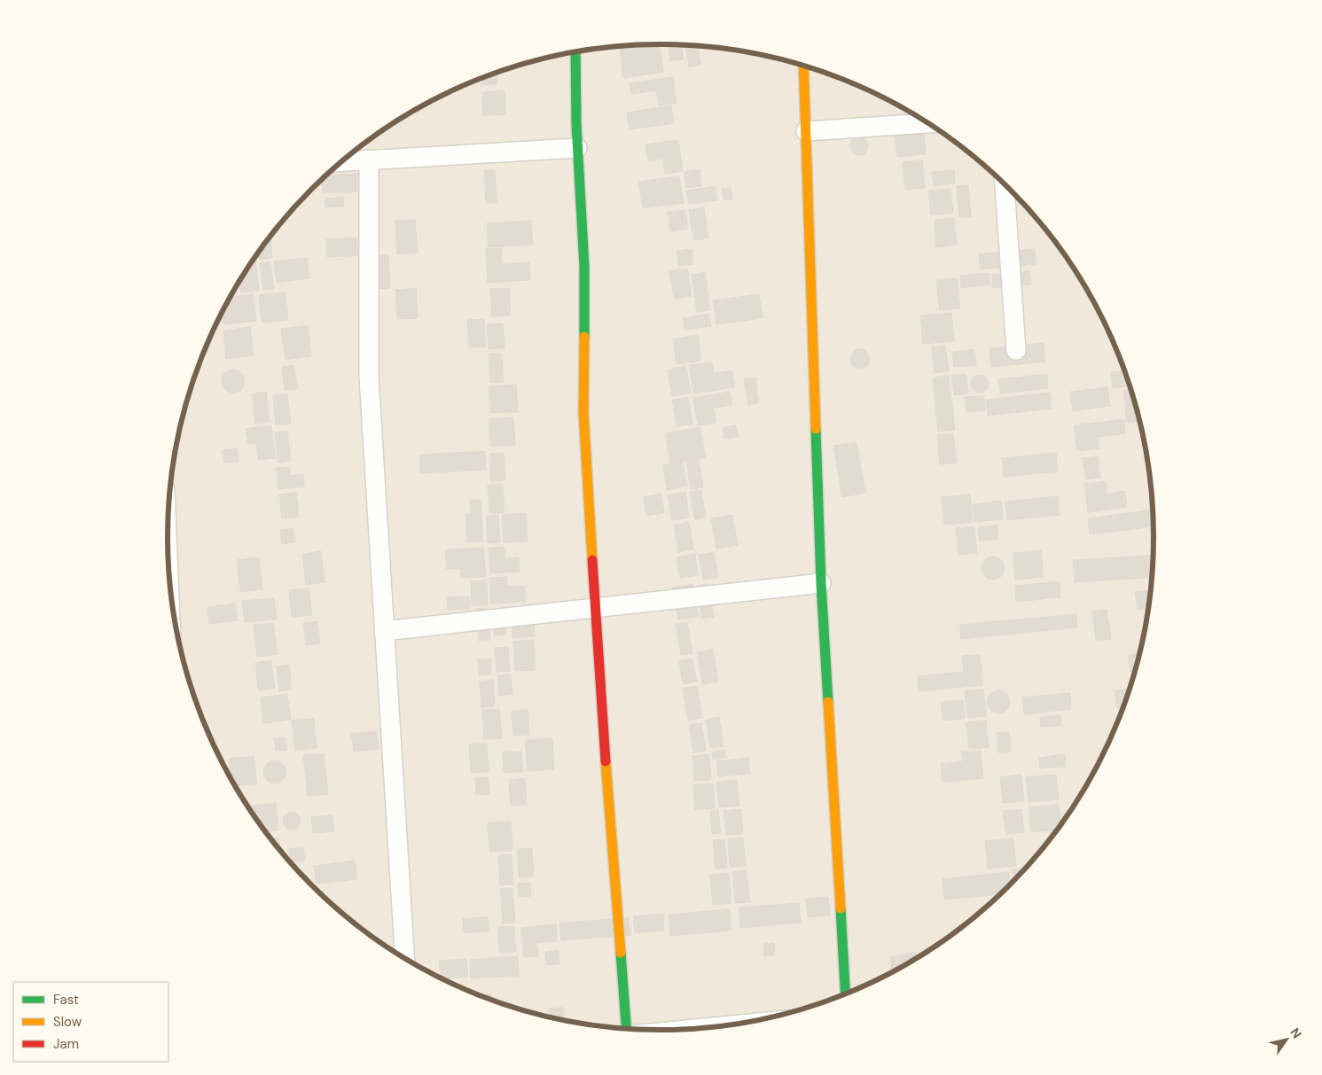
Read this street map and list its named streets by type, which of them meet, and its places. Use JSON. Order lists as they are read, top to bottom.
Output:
{
  "legend": ["Fast", "Slow", "Jam"],
  "north": "top right"
}
